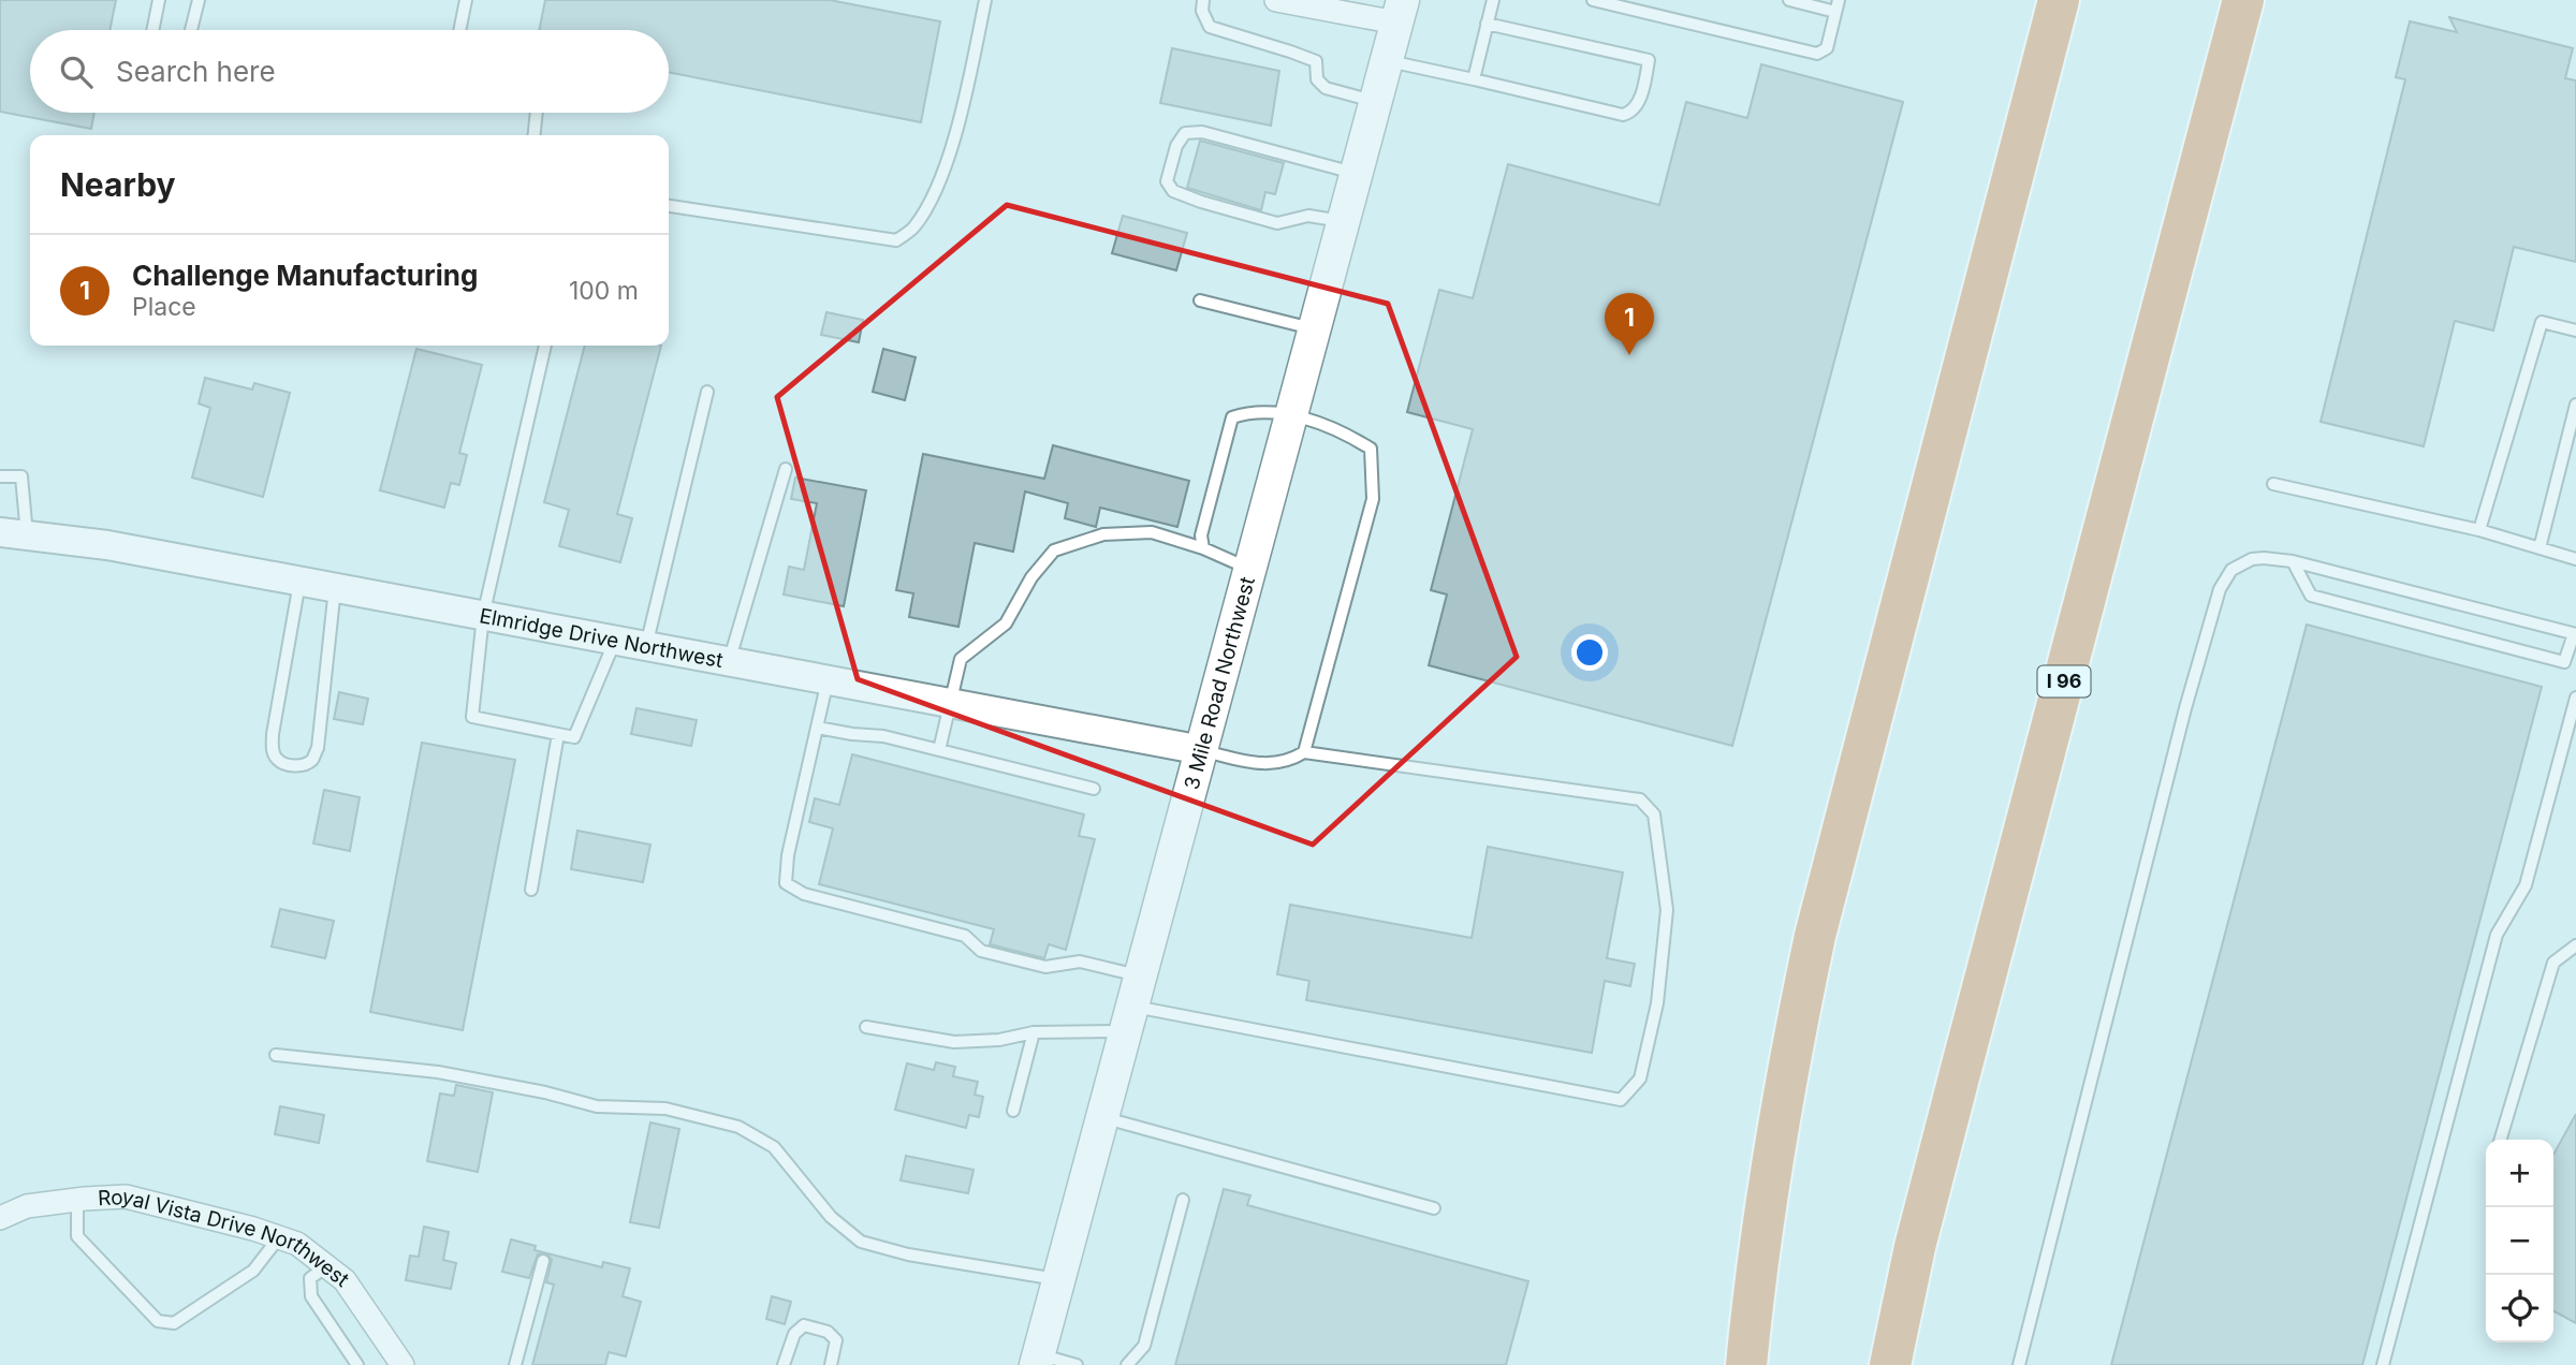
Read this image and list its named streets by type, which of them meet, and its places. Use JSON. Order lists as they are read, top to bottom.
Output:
{
  "streets": {
    "highway": ["I 96"],
    "main road": ["3 Mile Road Northwest"],
    "street": ["Elmridge Drive Northwest", "Royal Vista Drive Northwest"]
  },
  "crossings": [
    ["Elmridge Drive Northwest", "3 Mile Road Northwest"]
  ],
  "page": {
    "search": "Search here",
    "heading": "Nearby",
    "list": [
      {
        "mark": "1",
        "name": "Challenge Manufacturing",
        "note": "Place",
        "value": "100 m"
      }
    ],
    "pins": "1",
    "map_buttons": ["+", "−"]
  }
}
